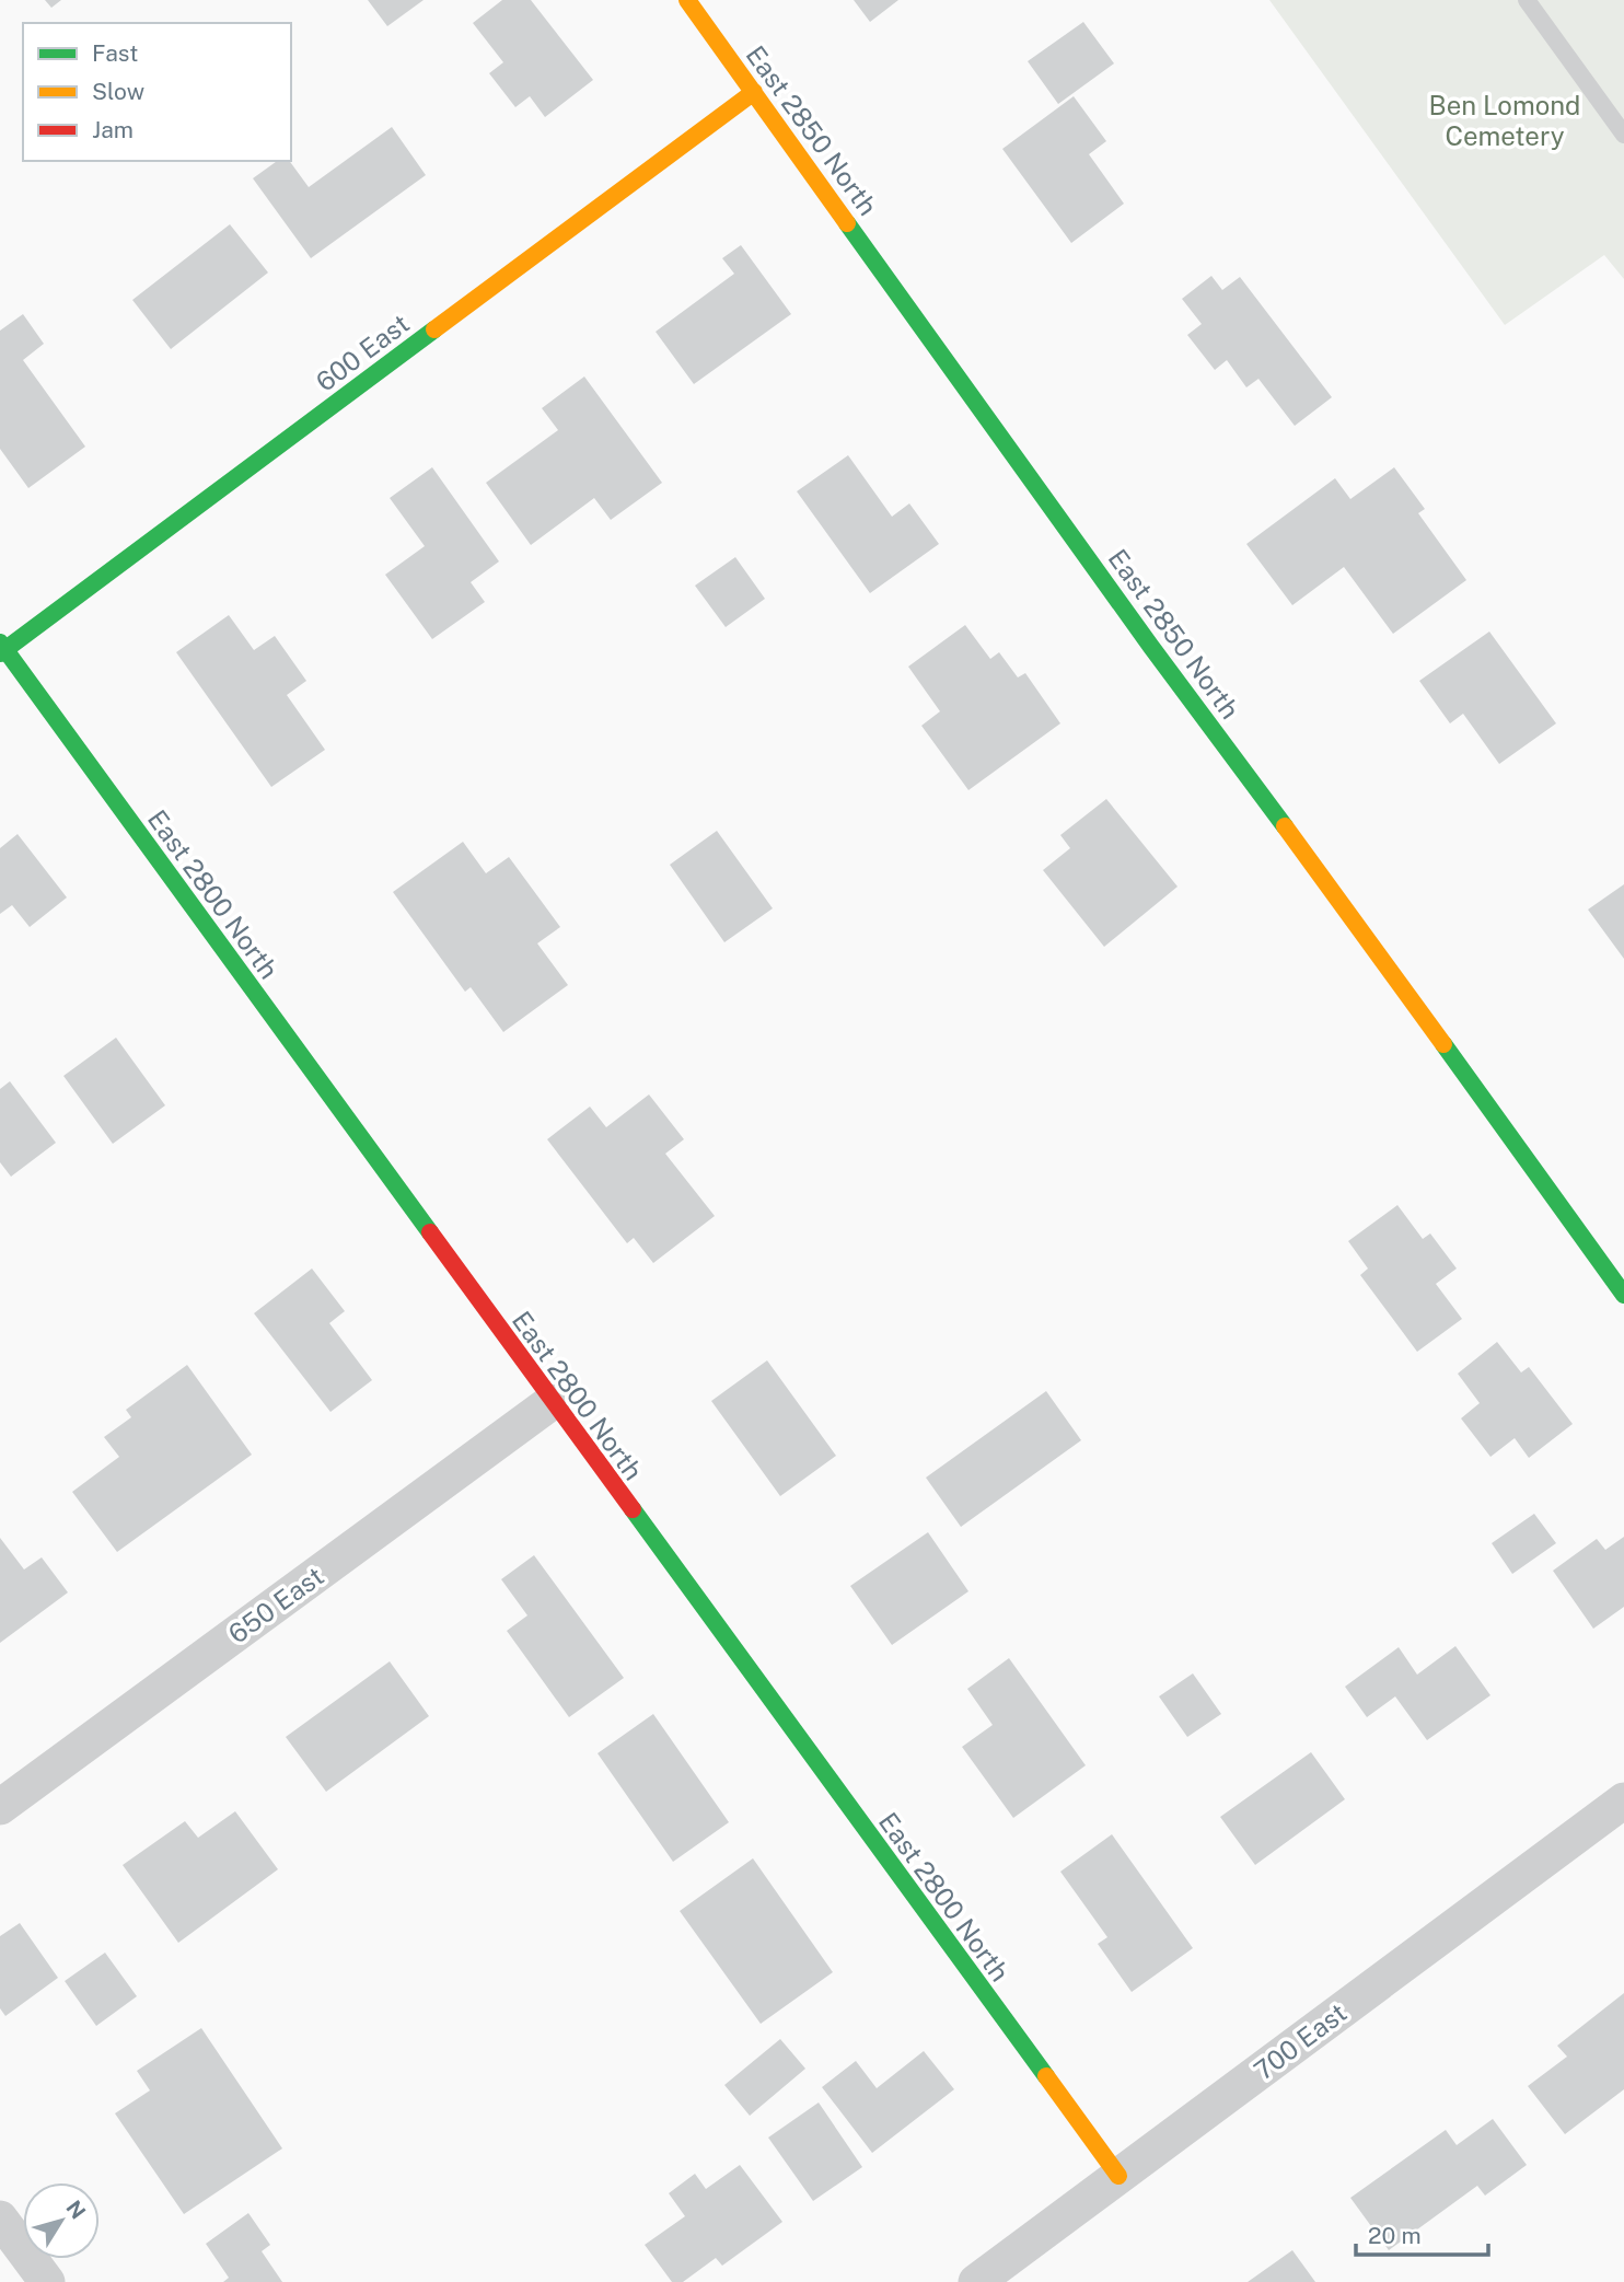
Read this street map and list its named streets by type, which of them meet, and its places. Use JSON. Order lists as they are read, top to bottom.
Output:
{
  "streets": {
    "street": [
      "East 2850 North",
      "600 East",
      "East 2800 North",
      "650 East",
      "700 East"
    ]
  },
  "crossings": [
    ["East 2850 North", "600 East"],
    ["600 East", "East 2800 North"],
    ["East 2800 North", "650 East"],
    ["East 2800 North", "700 East"]
  ],
  "parks": ["Ben Lomond Cemetery"],
  "legend": ["Fast", "Slow", "Jam"],
  "scale_bar": "20 m",
  "north": "top right"
}
